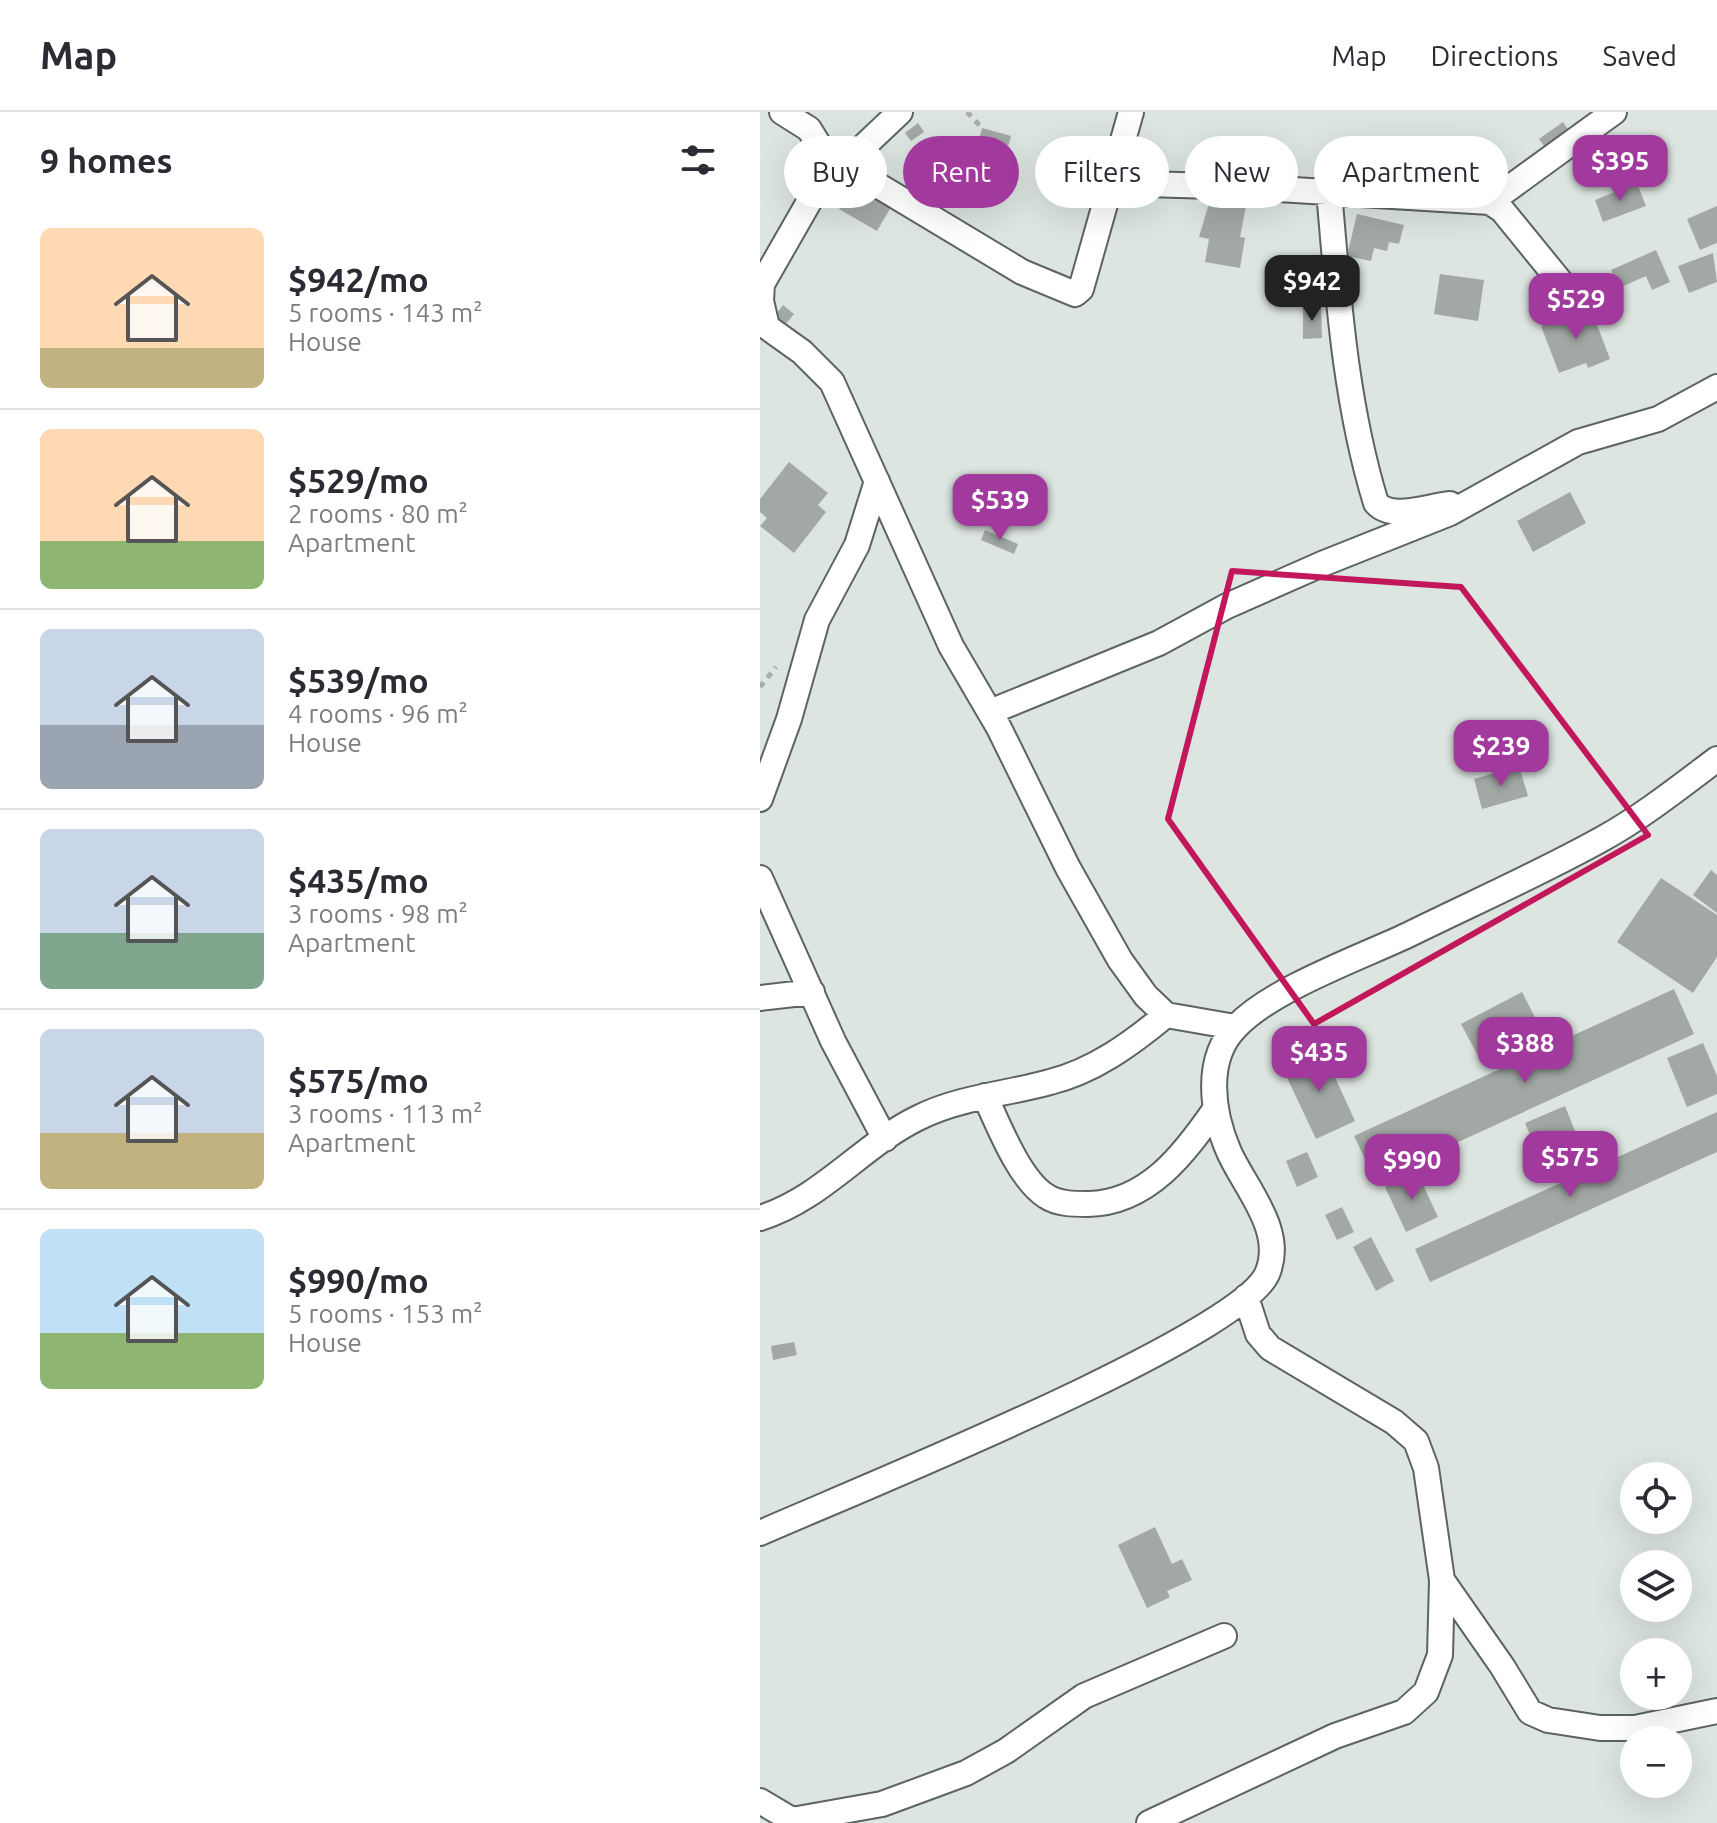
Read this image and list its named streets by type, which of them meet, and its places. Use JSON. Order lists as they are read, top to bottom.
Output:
{
  "page": {
    "header": "Map",
    "nav": ["Map", "Directions", "Saved"],
    "heading": "9 homes",
    "price": [
      "$395",
      "$942",
      "$529",
      "$539",
      "$239",
      "$388",
      "$435",
      "$575",
      "$990"
    ],
    "chip": [
      "Buy",
      "Rent",
      "Filters",
      "New",
      "Apartment"
    ],
    "list": [
      {
        "name": "$942/mo",
        "note": "5 rooms · 143 m² · House"
      },
      {
        "name": "$529/mo",
        "note": "2 rooms · 80 m² · Apartment"
      },
      {
        "name": "$539/mo",
        "note": "4 rooms · 96 m² · House"
      },
      {
        "name": "$435/mo",
        "note": "3 rooms · 98 m² · Apartment"
      },
      {
        "name": "$575/mo",
        "note": "3 rooms · 113 m² · Apartment"
      },
      {
        "name": "$990/mo",
        "note": "5 rooms · 153 m² · House"
      }
    ],
    "map_buttons": ["+", "−"]
  }
}
